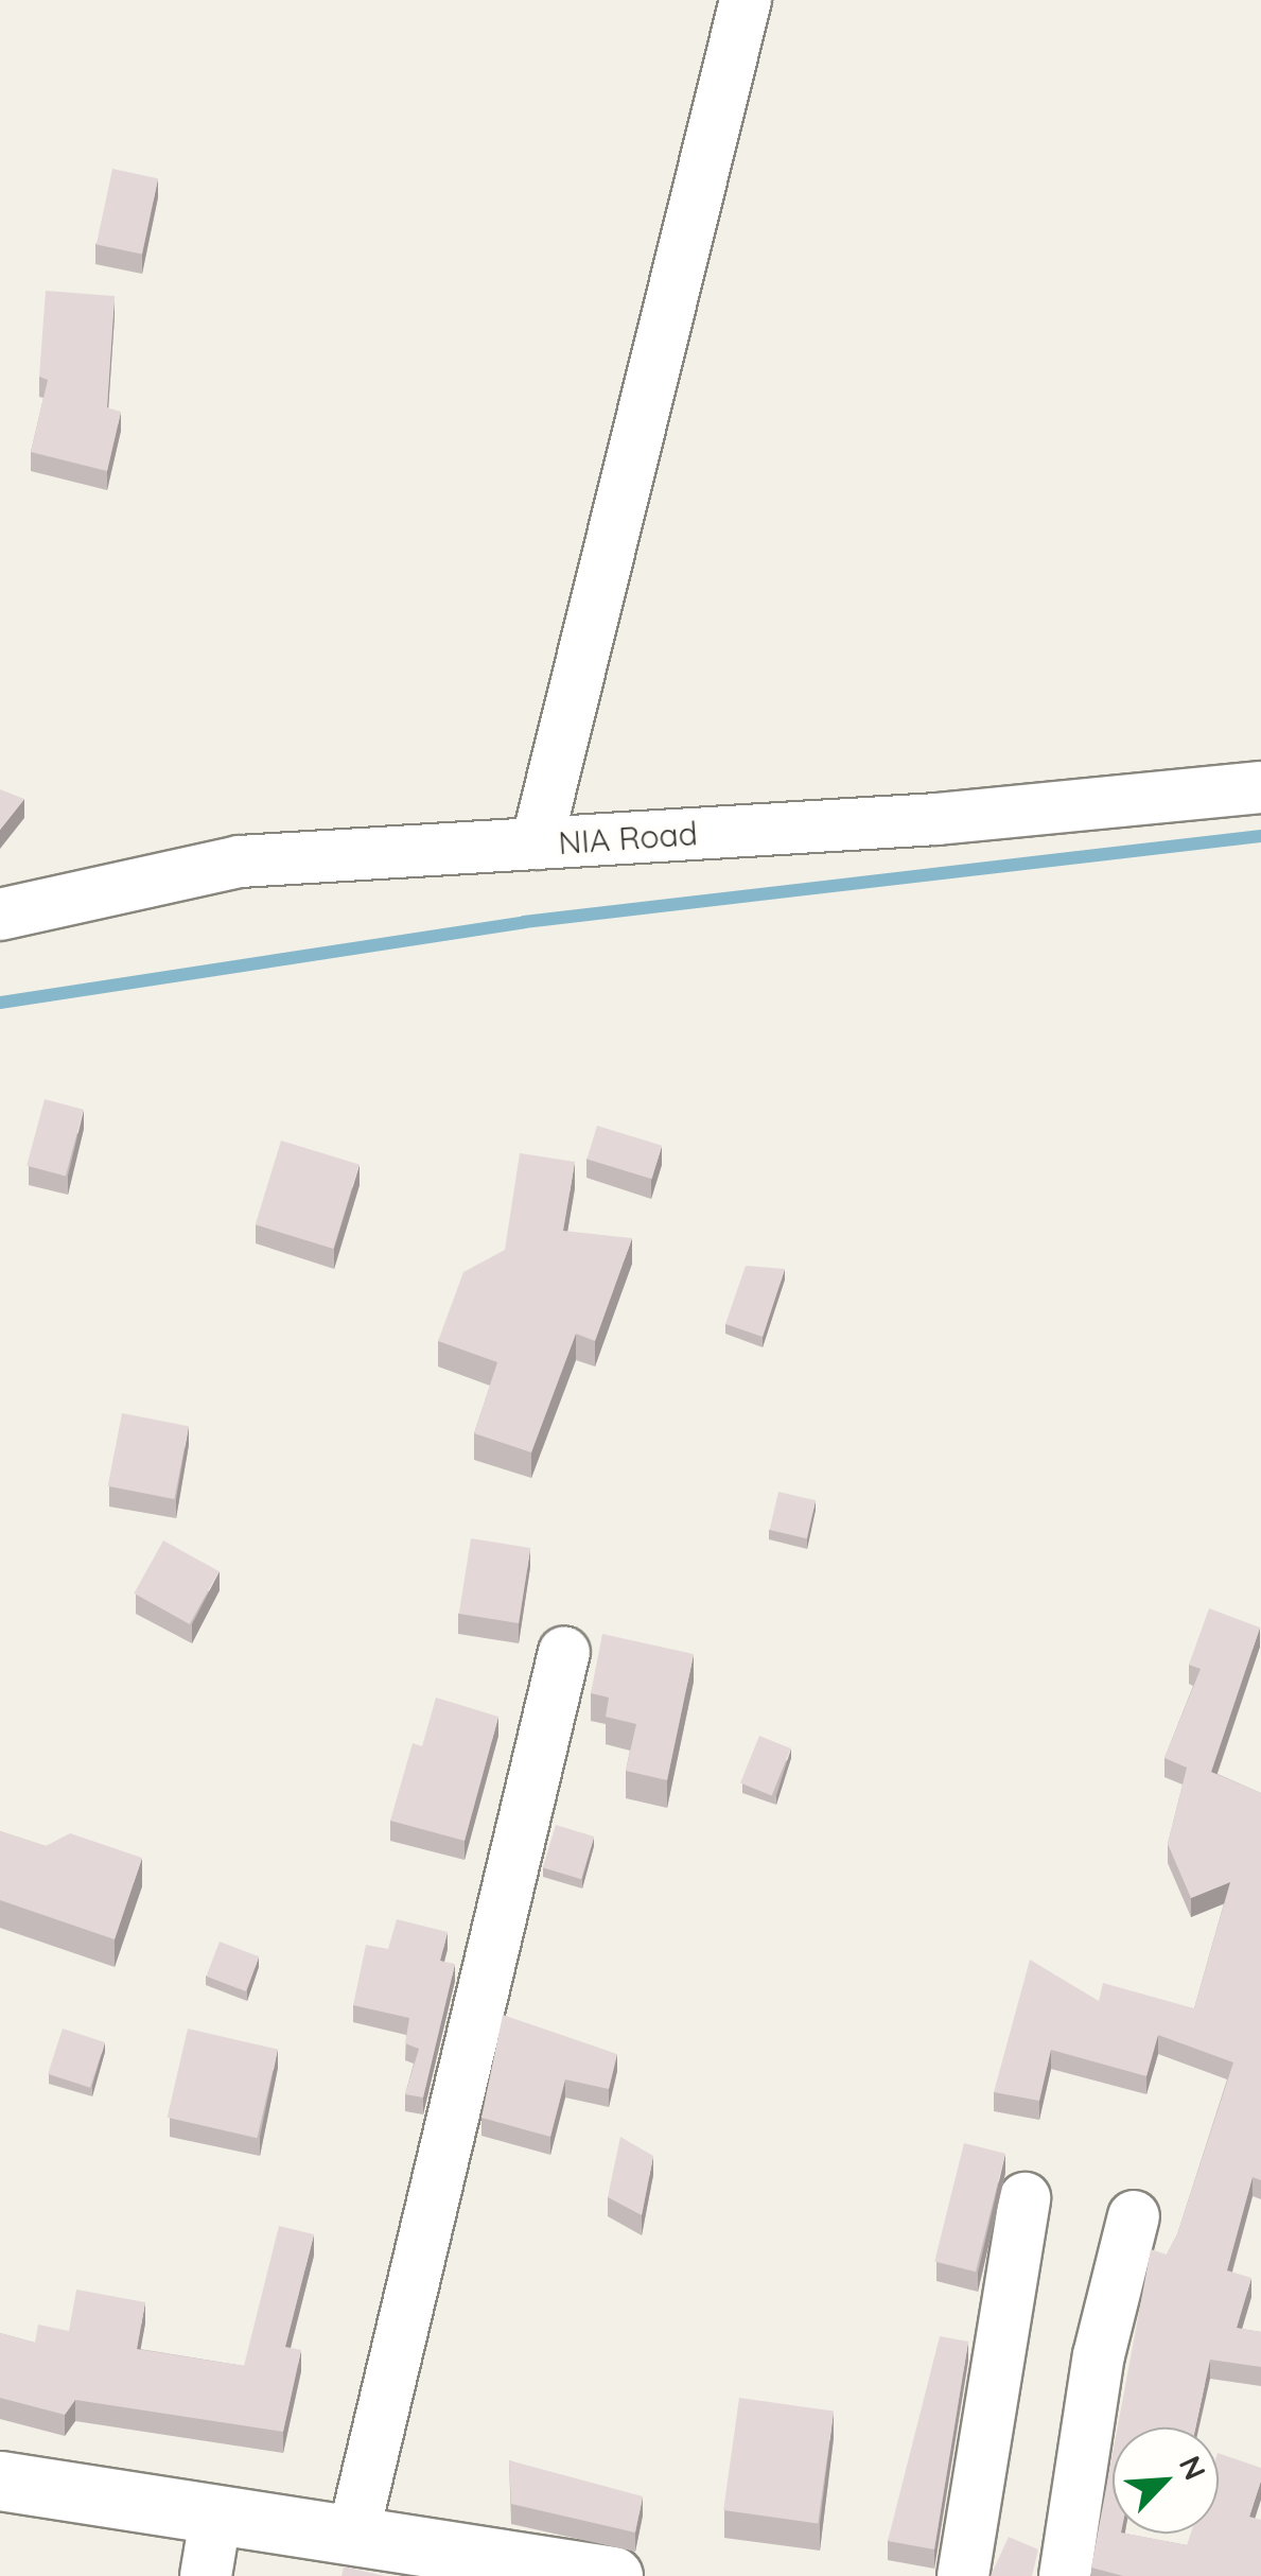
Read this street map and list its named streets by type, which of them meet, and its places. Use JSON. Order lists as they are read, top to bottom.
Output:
{
  "streets": {
    "street": ["NIA Road"]
  },
  "north": "top right"
}
